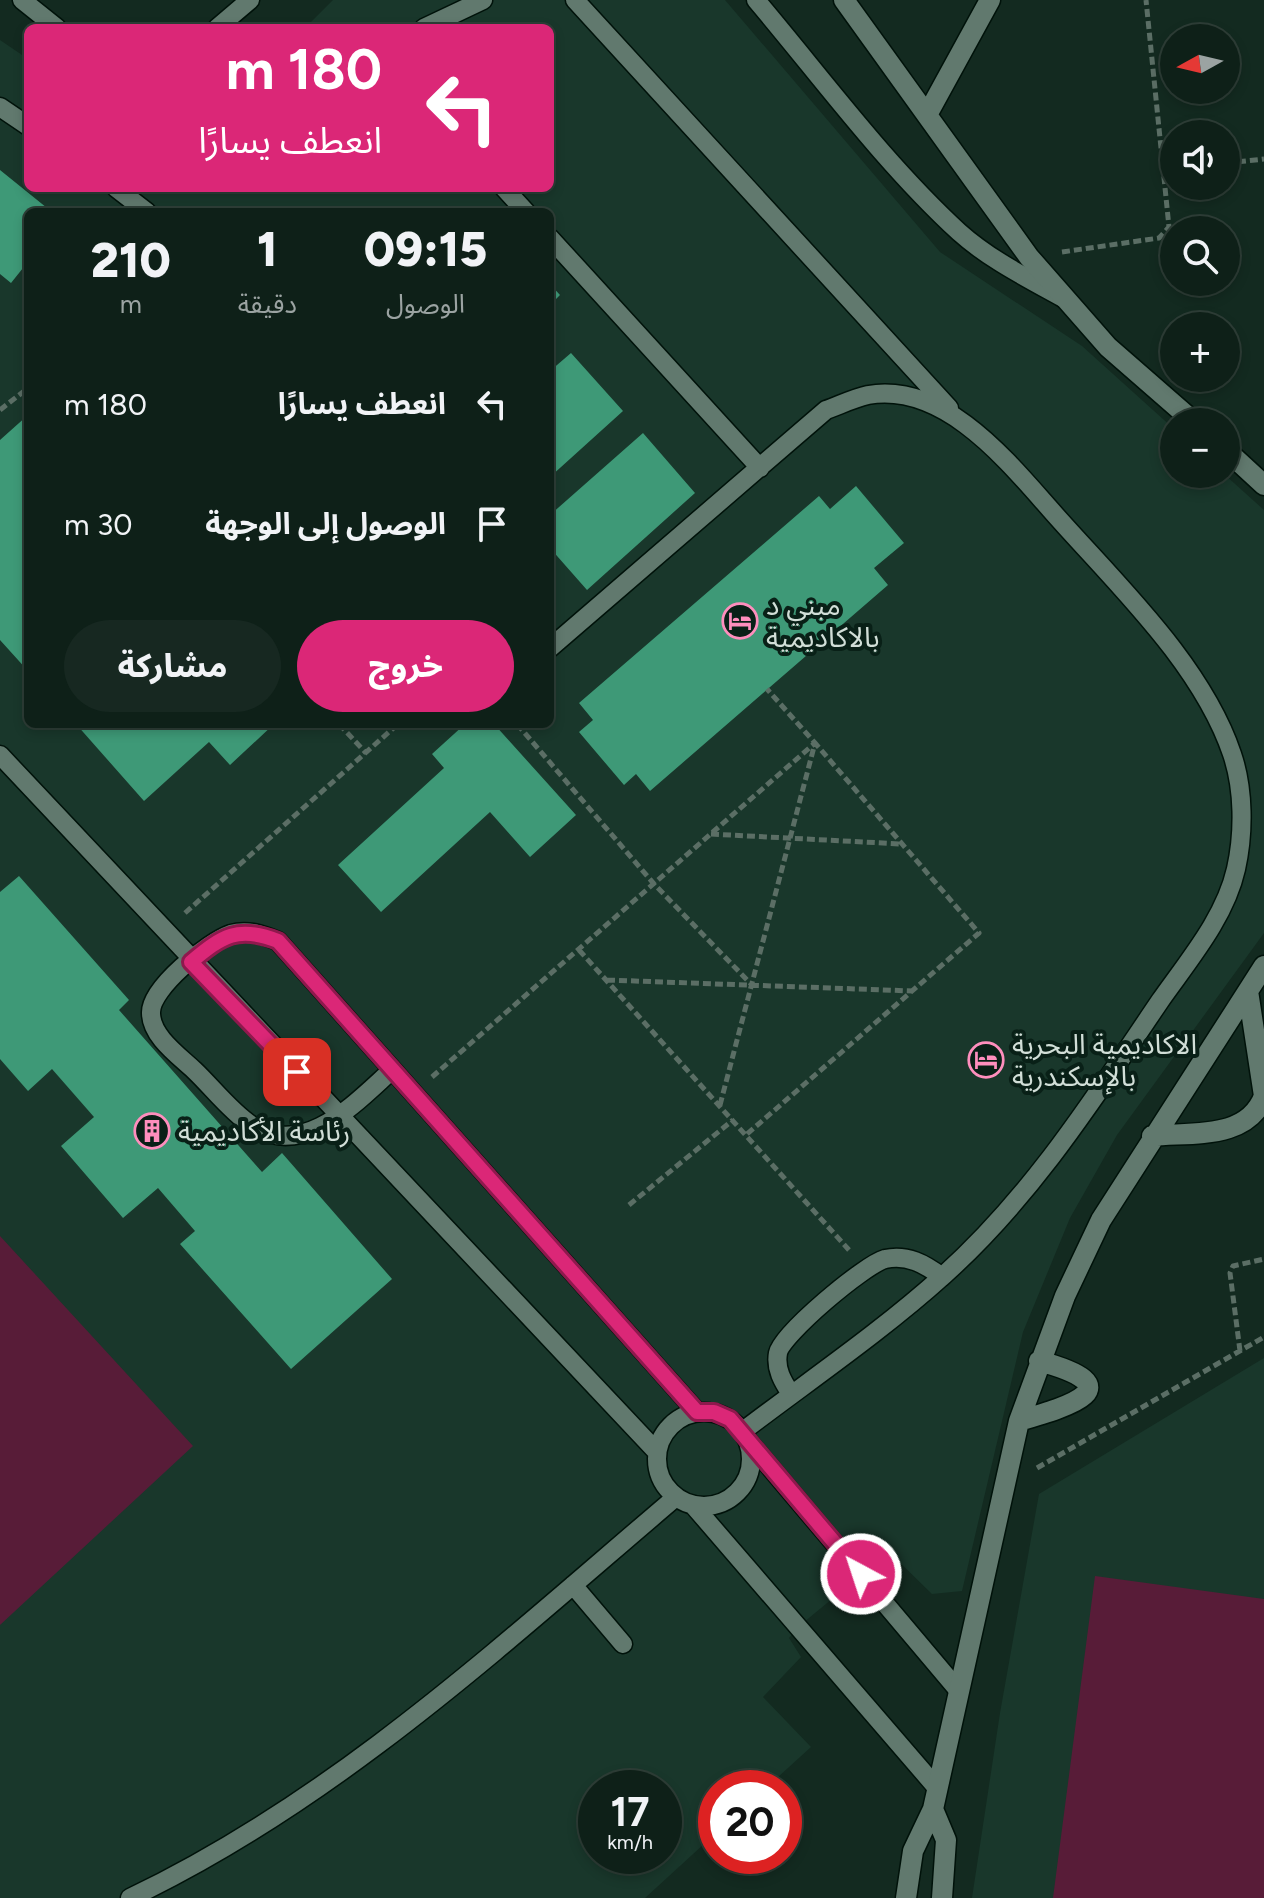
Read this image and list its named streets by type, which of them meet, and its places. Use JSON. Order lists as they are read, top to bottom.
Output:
{
  "places": {
    "hotel": ["مبني د بالاكاديمية", "الاكاديمية البحرية بالإسكندرية"],
    "building": ["رئاسة الأكاديمية"]
  },
  "north": "left",
  "page": {
    "map_buttons": ["+", "−"],
    "turn": ["180 m", "انعطف يسارًا"],
    "eta": [
      "09:15",
      "الوصول",
      "1",
      "دقيقة",
      "210",
      "m"
    ],
    "list": [
      {
        "name": "انعطف يسارًا",
        "value": "180 m"
      },
      {
        "name": "الوصول إلى الوجهة",
        "value": "30 m"
      }
    ],
    "buttons": ["خروج", "مشاركة"],
    "speed": "17 km/h",
    "limit": "20"
  }
}
